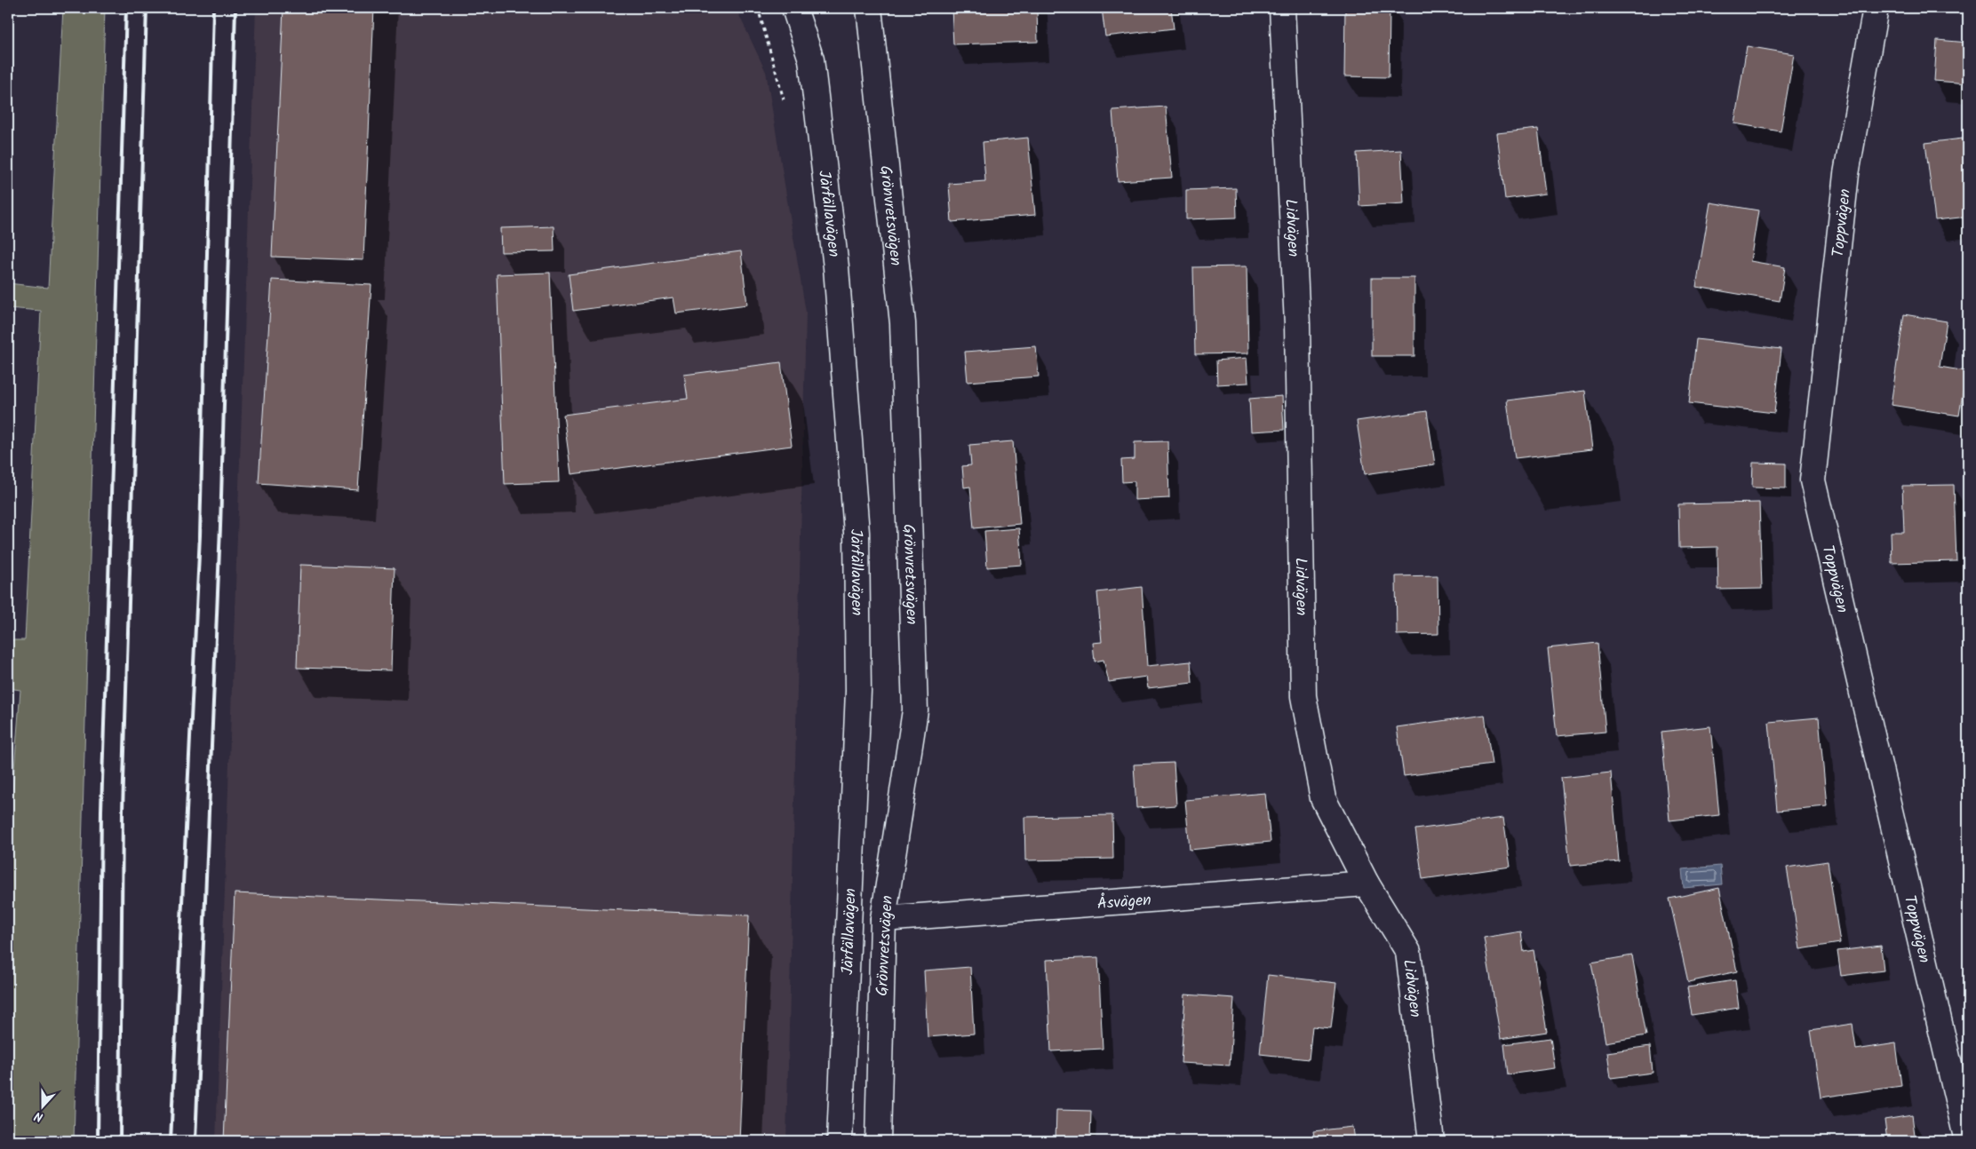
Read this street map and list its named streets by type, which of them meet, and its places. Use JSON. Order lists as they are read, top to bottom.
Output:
{
  "streets": {
    "street": [
      "Järfällavägen",
      "Grönvretsvägen",
      "Toppvägen",
      "Lidvägen",
      "Åsvägen"
    ]
  },
  "crossings": [
    ["Grönvretsvägen", "Åsvägen"],
    ["Lidvägen", "Åsvägen"]
  ],
  "north": "bottom"
}
